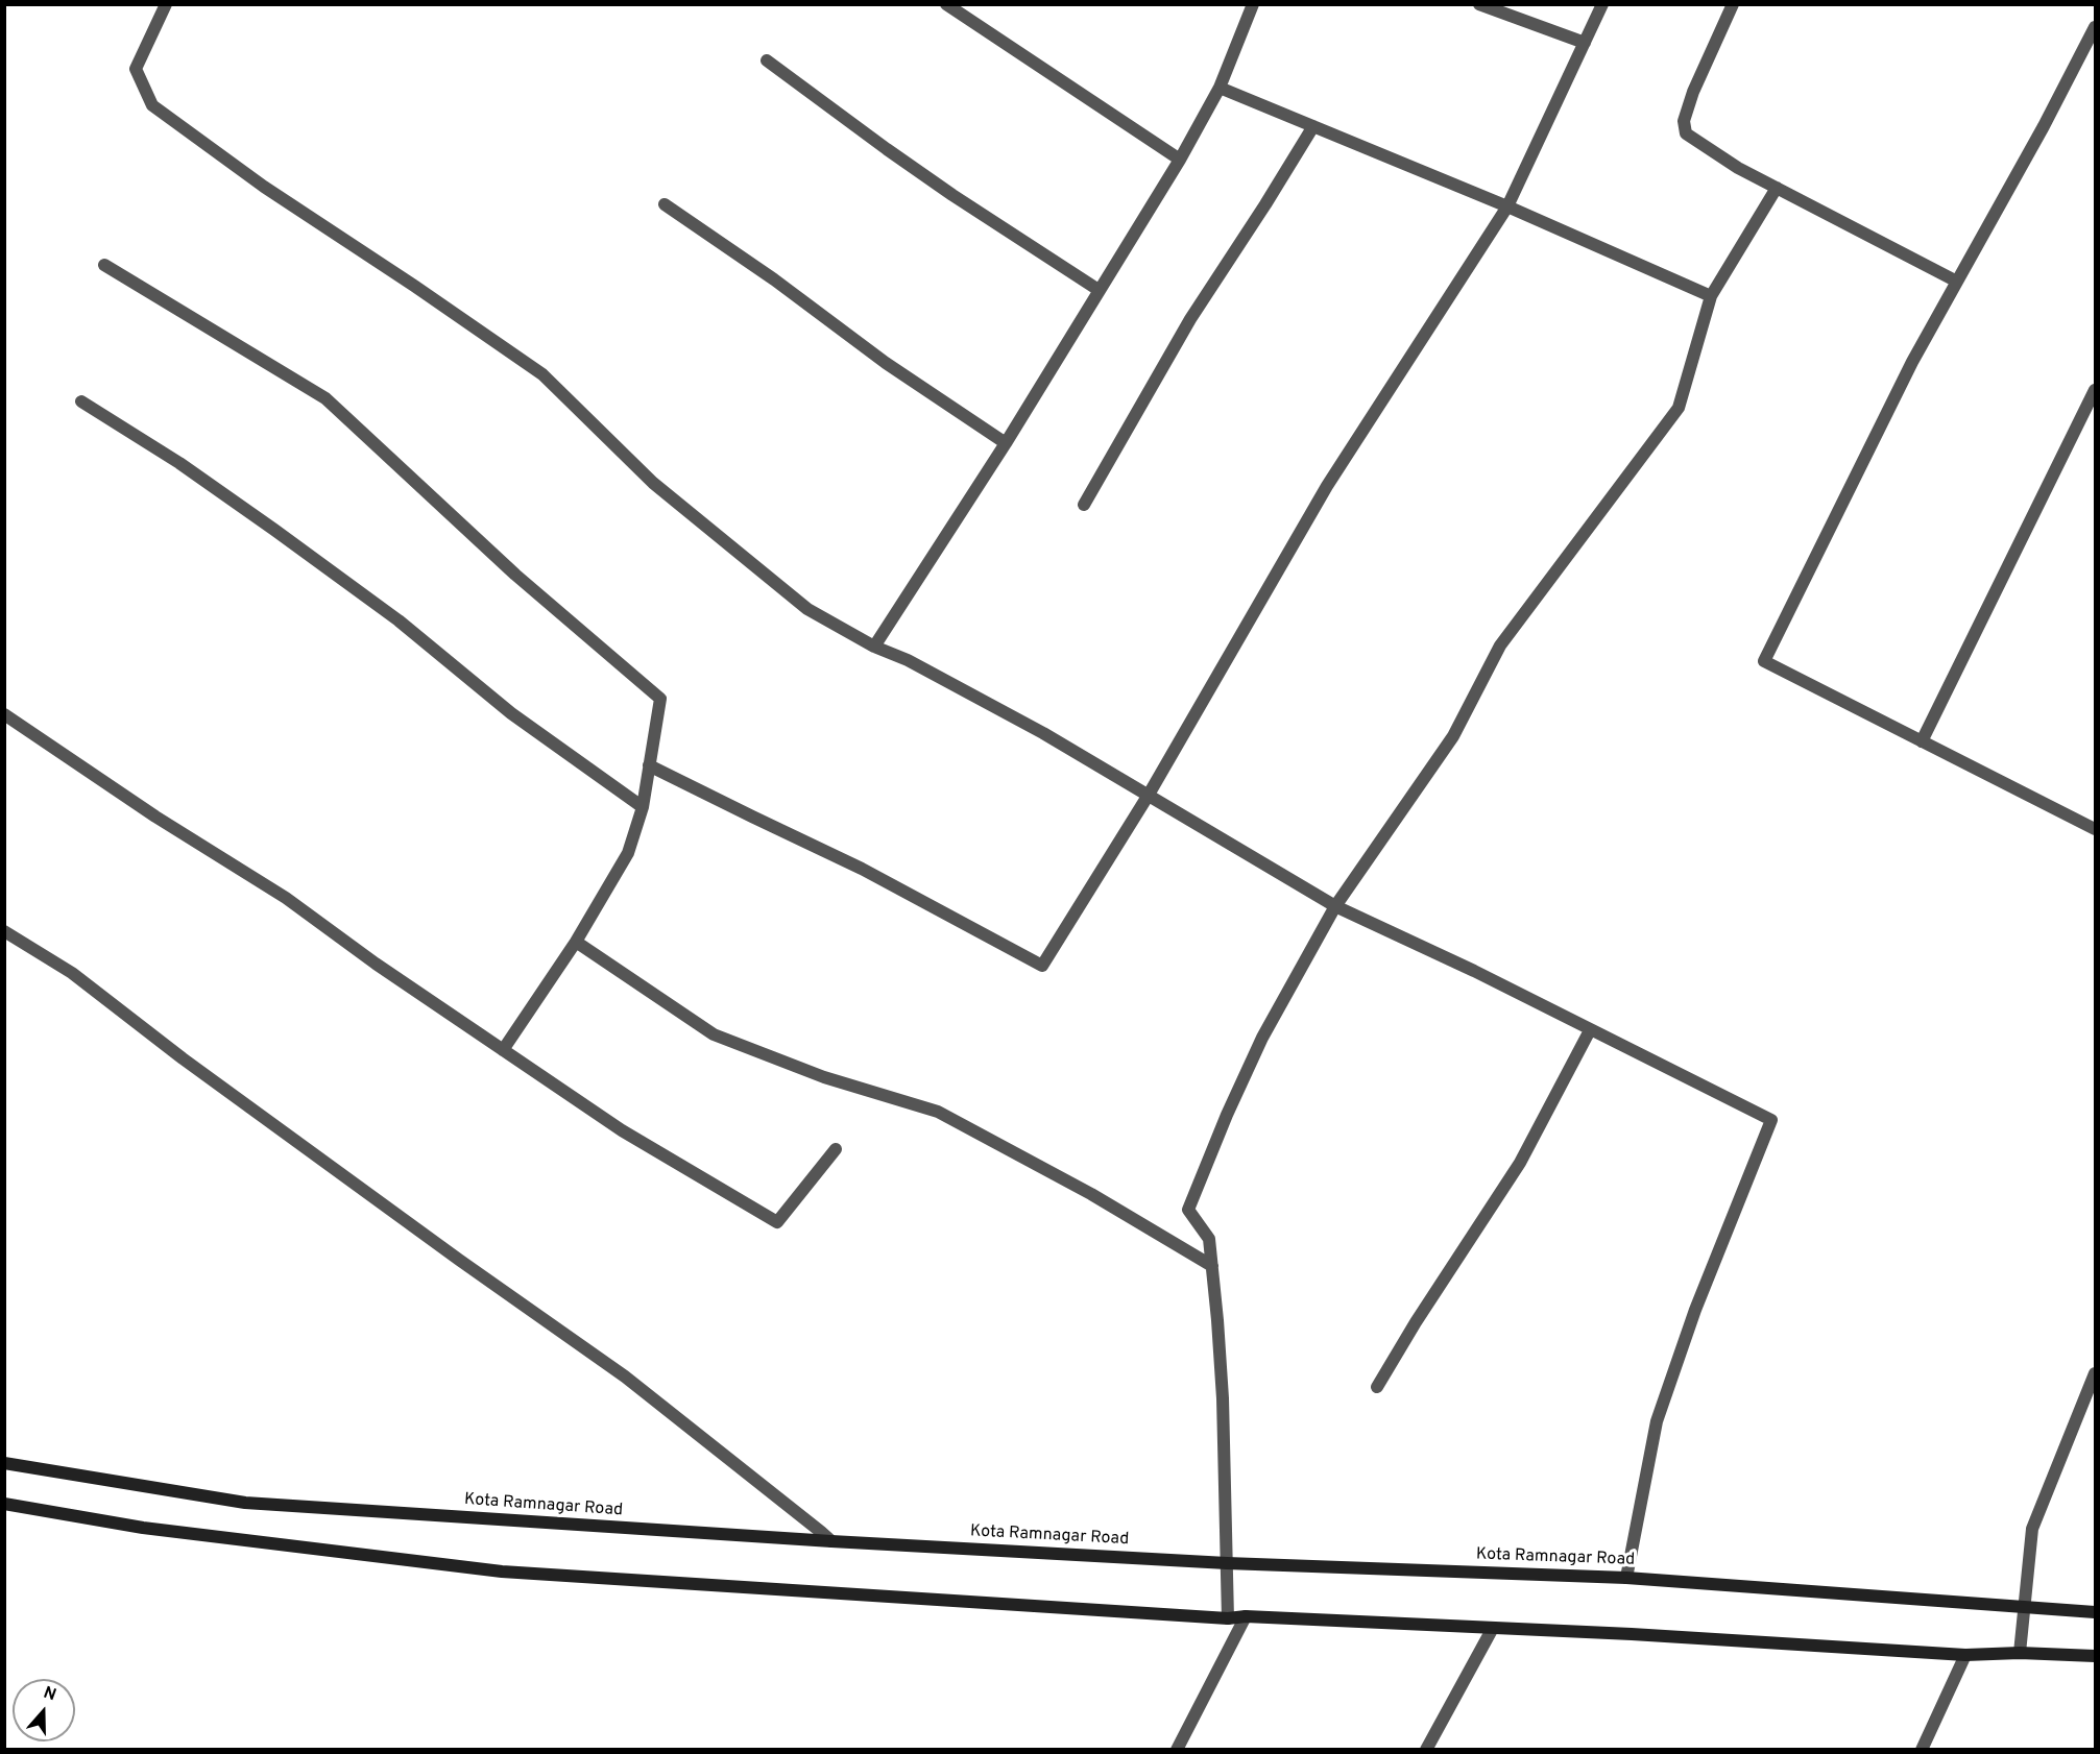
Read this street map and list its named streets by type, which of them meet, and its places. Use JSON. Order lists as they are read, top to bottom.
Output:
{
  "streets": {
    "street": ["Kota Ramnagar Road"]
  },
  "north": "top"
}
